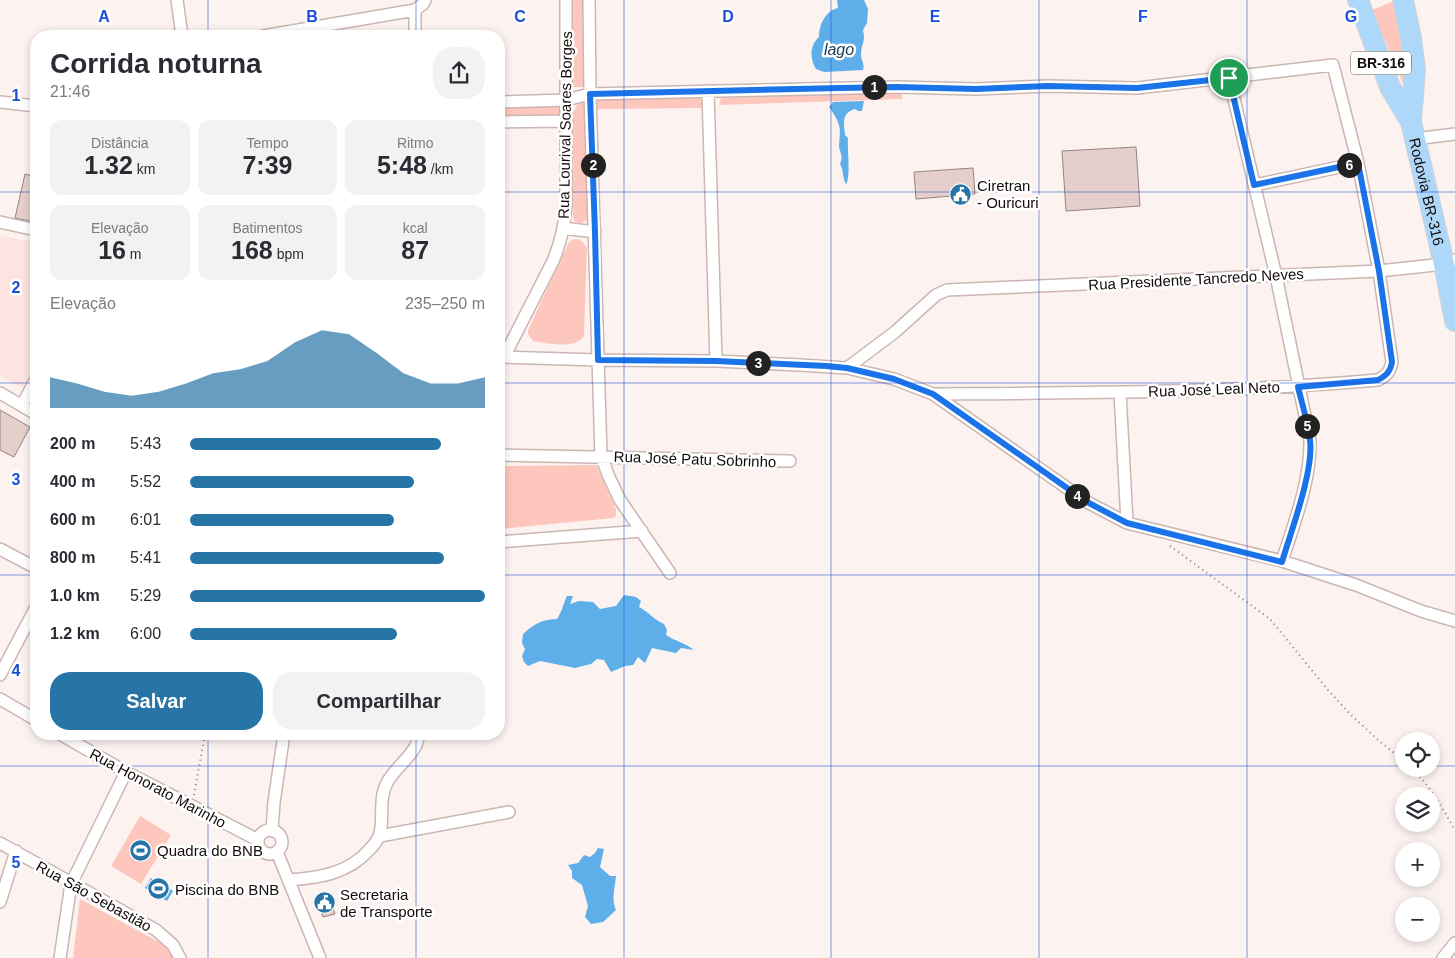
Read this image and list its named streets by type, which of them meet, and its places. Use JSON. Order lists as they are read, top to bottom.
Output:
{
  "streets": {
    "highway": ["BR-316", "Rodovia BR-316"],
    "street": [
      "Rua Lourival Soares Borges",
      "Rua Presidente Tancredo Neves",
      "Rua José Leal Neto",
      "Rua José Patu Sobrinho",
      "Rua Honorato Marinho",
      "Rua São Sebastião"
    ]
  },
  "crossings": [
    ["BR-316", "Rodovia BR-316"],
    ["Rodovia BR-316", "Rua Presidente Tancredo Neves"],
    ["Rua Presidente Tancredo Neves", "Rua José Leal Neto"]
  ],
  "water": ["lago"],
  "places": {
    "public building": ["Ciretran - Ouricuri", "Secretaria de Transporte"],
    "sports": ["Quadra do BNB", "Piscina do BNB"]
  },
  "page": {
    "heading": ["Corrida noturna", "21:46"],
    "pins": [
      "1",
      "2",
      "6",
      "3",
      "5",
      "4"
    ],
    "stats": [
      ["Distância", "1.32 km"],
      ["Tempo", "7:39"],
      ["Ritmo", "5:48 /km"],
      ["Elevação", "16 m"],
      ["Batimentos", "168 bpm"],
      ["kcal", "87"]
    ],
    "chart": ["Elevação", "235–250 m"],
    "list": [
      {
        "name": "200 m",
        "note": "5:43"
      },
      {
        "name": "400 m",
        "note": "5:52"
      },
      {
        "name": "600 m",
        "note": "6:01"
      },
      {
        "name": "800 m",
        "note": "5:41"
      },
      {
        "name": "1.0 km",
        "note": "5:29"
      },
      {
        "name": "1.2 km",
        "note": "6:00"
      }
    ],
    "buttons": ["Salvar", "Compartilhar"],
    "map_buttons": ["+", "−"]
  },
  "grid": {
    "columns": [
      "A",
      "B",
      "C",
      "D",
      "E",
      "F",
      "G"
    ],
    "rows": [
      "1",
      "2",
      "3",
      "4",
      "5"
    ]
  }
}
